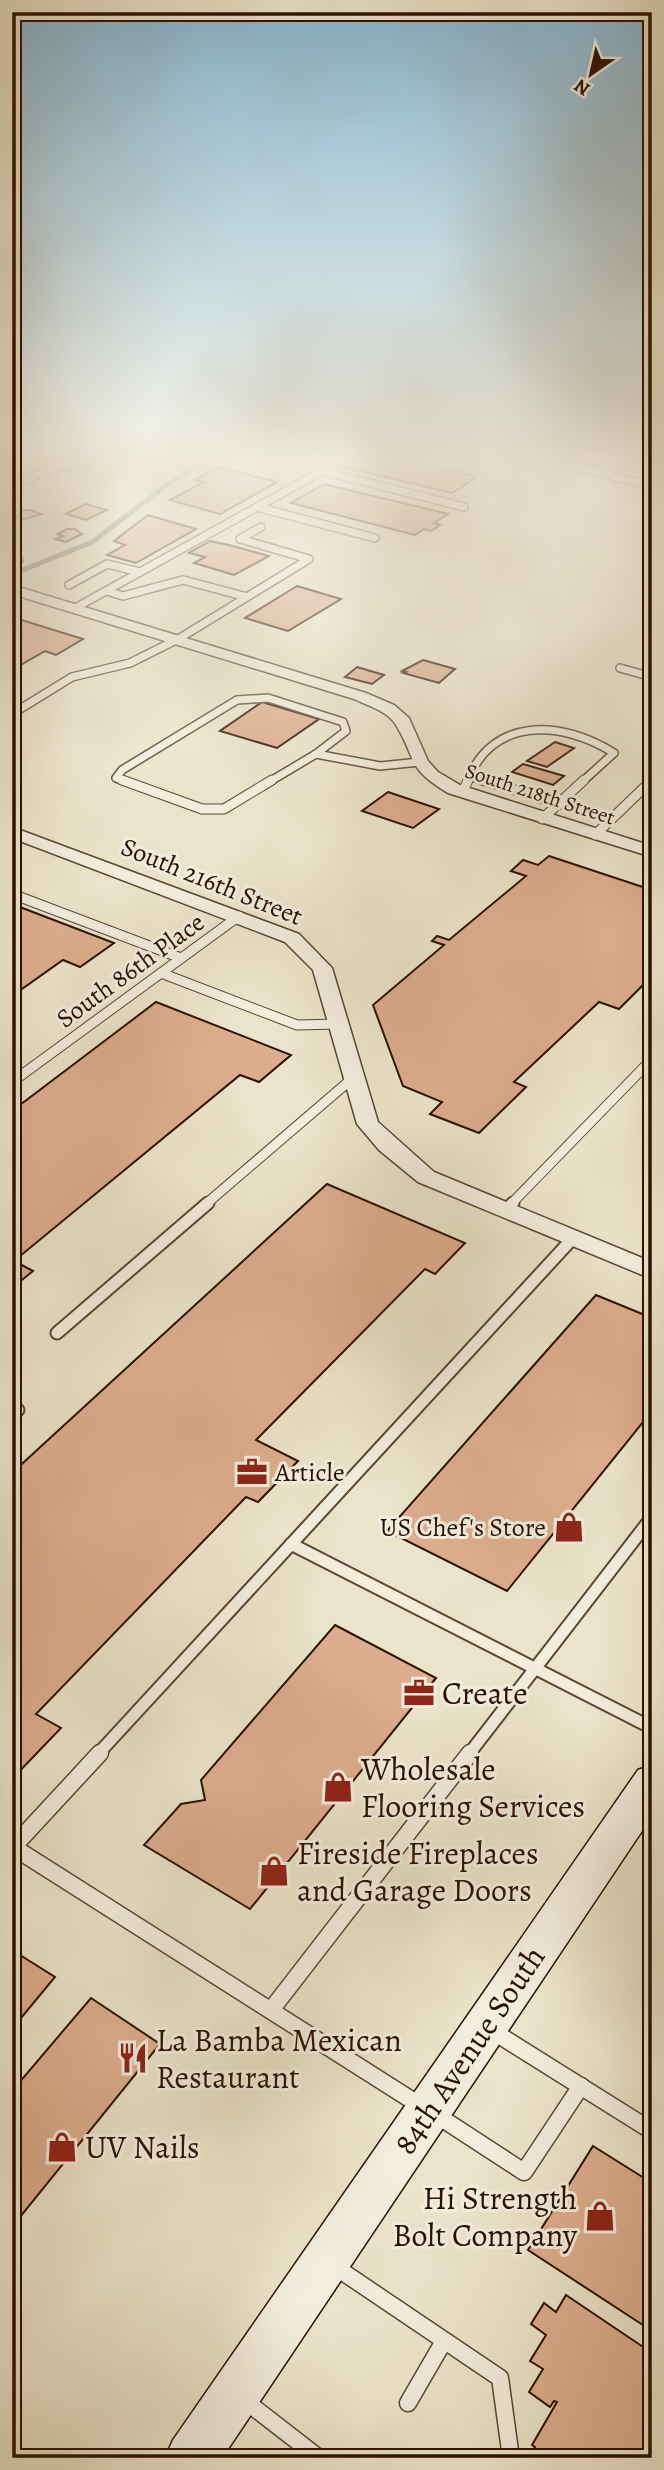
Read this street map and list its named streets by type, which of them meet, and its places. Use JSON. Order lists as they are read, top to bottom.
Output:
{
  "streets": {
    "main road": ["84th Avenue South"],
    "street": ["South 218th Street", "South 216th Street"],
    "lane": ["South 86th Place"]
  },
  "crossings": [
    ["South 216th Street", "South 86th Place"]
  ],
  "places": {
    "office": ["Article", "Create"],
    "shop": [
      "US Chef's Store",
      "Wholesale Flooring Services",
      "Fireside Fireplaces and Garage Doors",
      "UV Nails",
      "Hi Strength Bolt Company"
    ],
    "restaurant": ["La Bamba Mexican Restaurant"]
  },
  "north": "bottom left"
}
